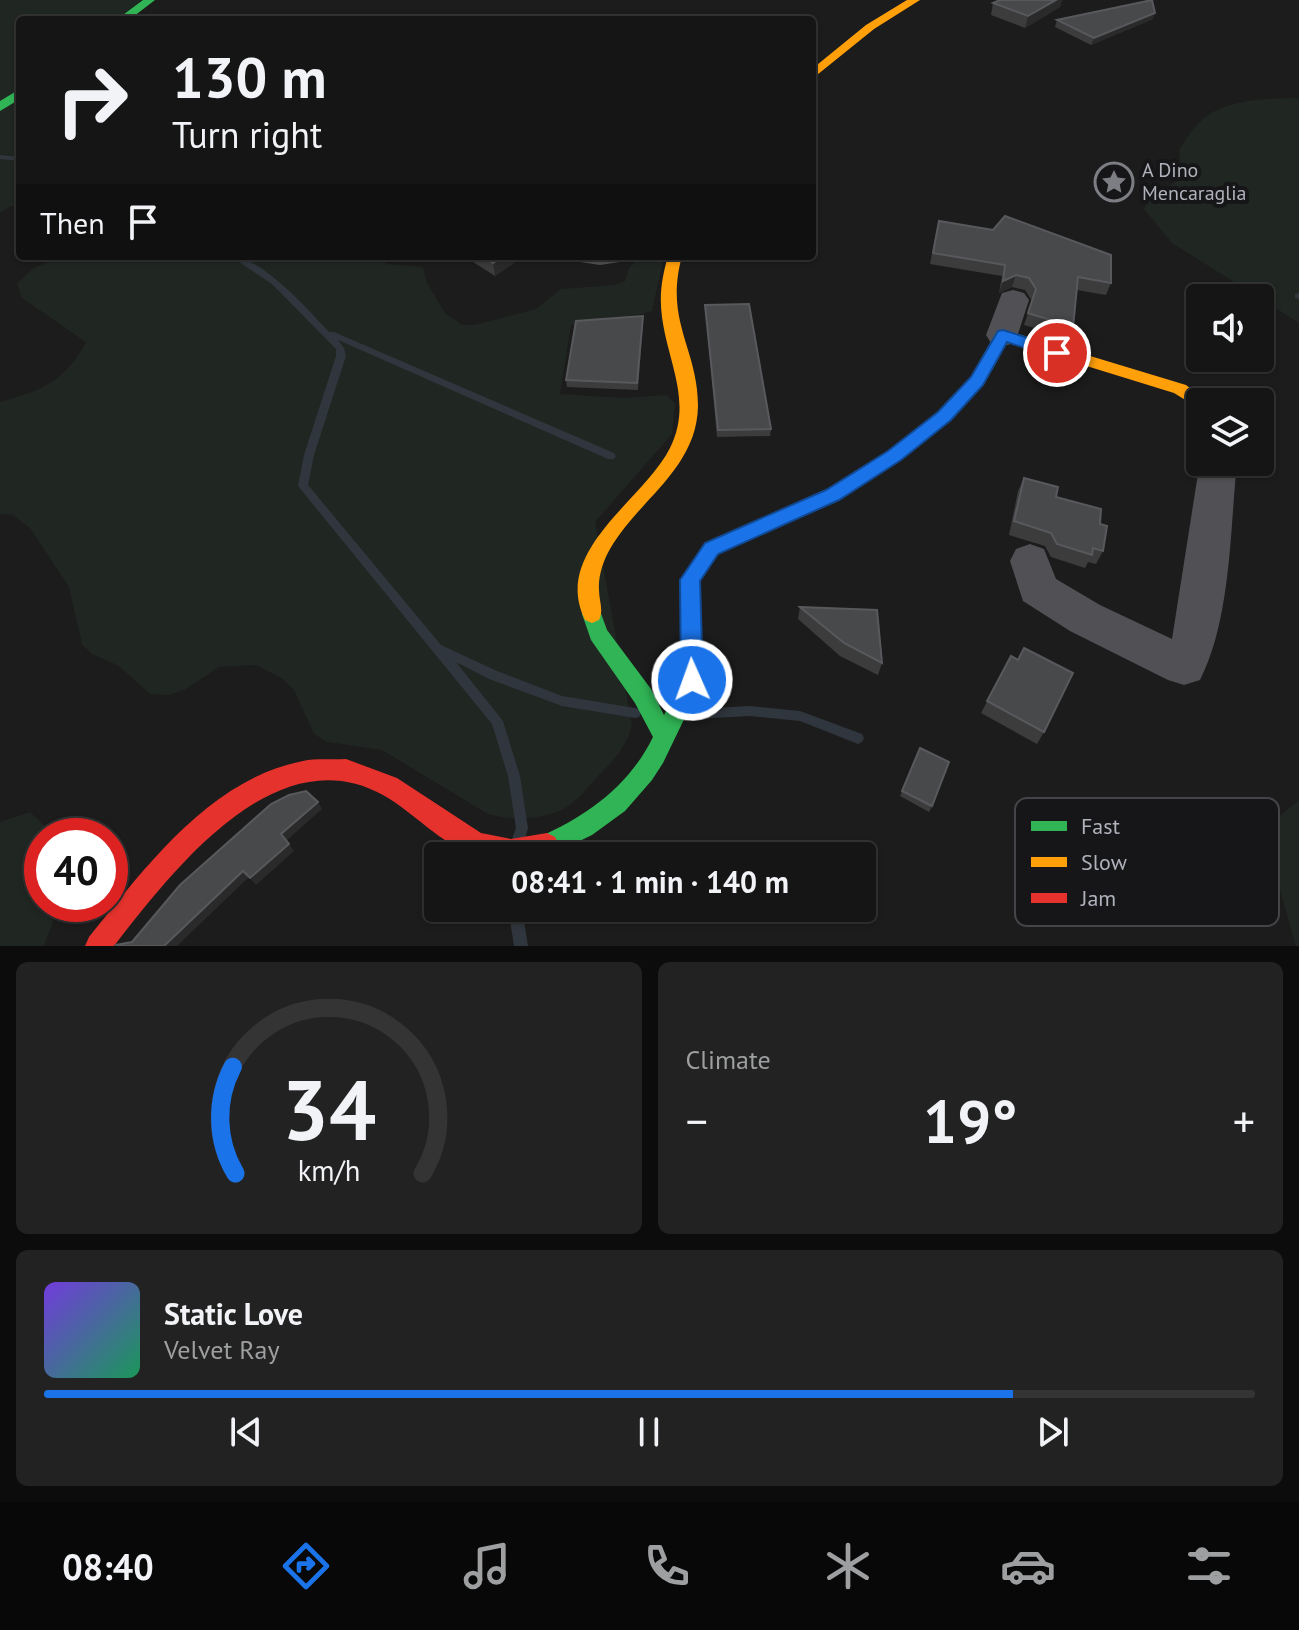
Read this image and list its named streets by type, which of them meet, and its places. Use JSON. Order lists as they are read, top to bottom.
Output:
{
  "places": {
    "place": ["A Dino Mencaraglia"]
  },
  "legend": ["Fast", "Slow", "Jam"],
  "page": {
    "turn": ["130 m", "Turn right"],
    "then": "Then",
    "limit": "40",
    "trip": "08:41 · 1 min · 140 m",
    "tile": "Climate",
    "heat": ["−", "19°", "+"],
    "song": ["Static Love", "Velvet Ray"],
    "tabs": "08:40",
    "gauge": ["34", "km/h"]
  }
}
